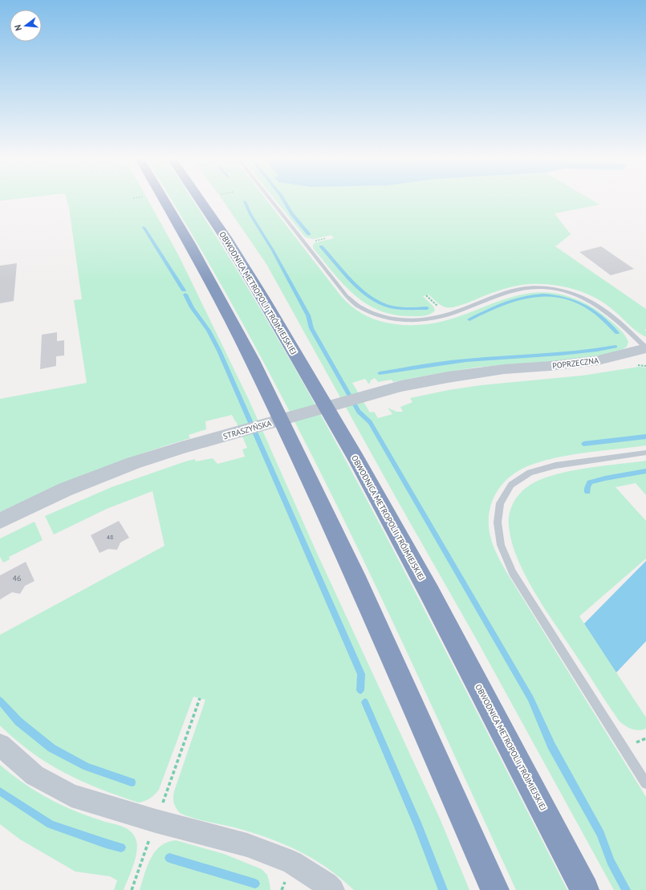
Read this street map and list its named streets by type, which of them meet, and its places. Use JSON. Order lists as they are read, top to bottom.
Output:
{
  "streets": {
    "highway": ["OBWODNICA METROPOLII TRÓJMIEJSKIEJ"],
    "street": ["POPRZECZNA", "STRASZYŃSKA"]
  },
  "crossings": [
    ["POPRZECZNA", "STRASZYŃSKA"]
  ],
  "house_numbers": ["48", "46"],
  "north": "left"
}
